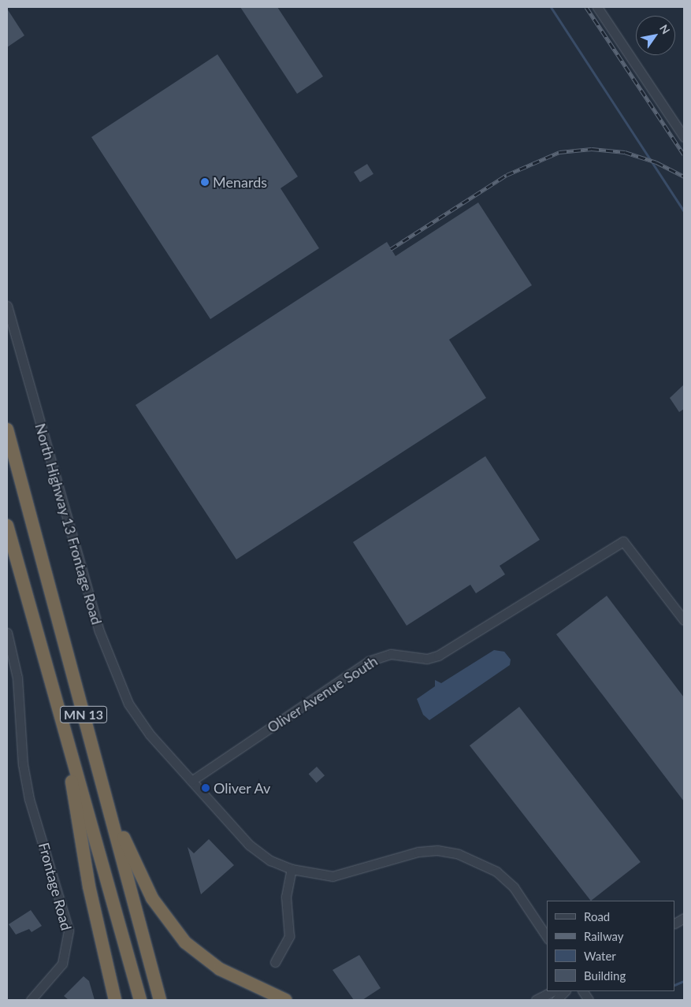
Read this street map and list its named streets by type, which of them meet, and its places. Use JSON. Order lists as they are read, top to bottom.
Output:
{
  "streets": {
    "highway": ["MN 13"],
    "street": ["North Highway 13 Frontage Road", "Oliver Avenue South", "Frontage Road"]
  },
  "crossings": [
    ["North Highway 13 Frontage Road", "Oliver Avenue South"]
  ],
  "places": ["Menards", "Oliver Av"],
  "legend": [
    "Road",
    "Railway",
    "Water",
    "Building"
  ],
  "north": "top right"
}
